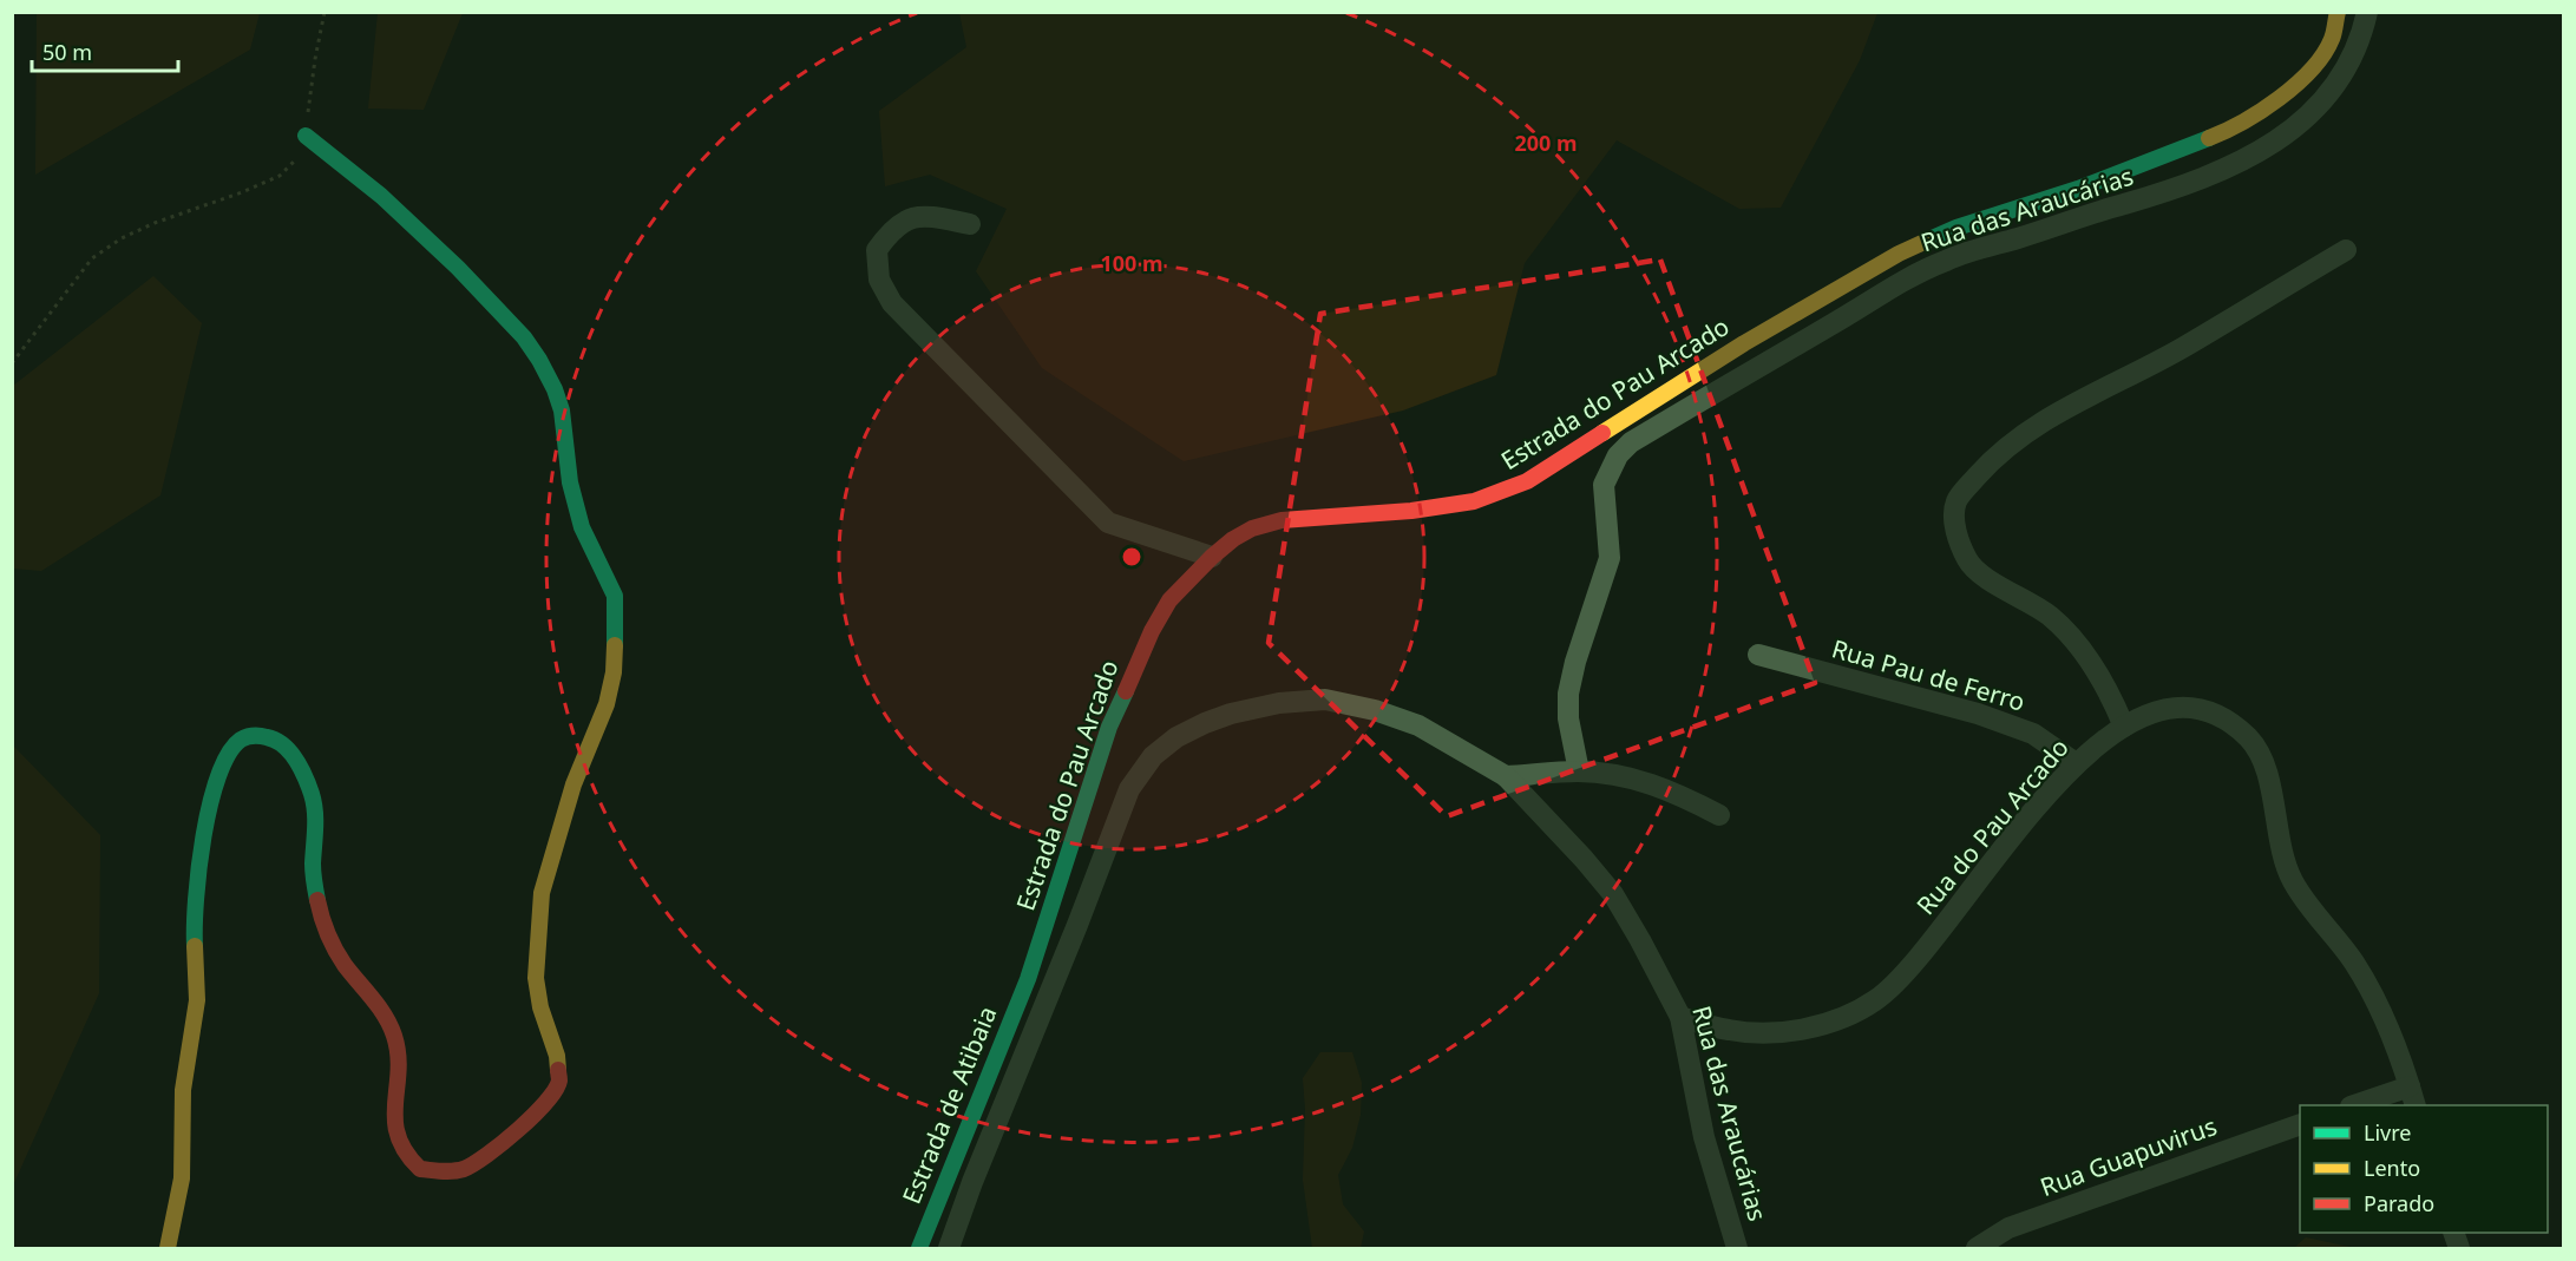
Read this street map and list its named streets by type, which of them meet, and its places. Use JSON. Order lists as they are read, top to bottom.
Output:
{
  "streets": {
    "street": [
      "Rua das Araucárias",
      "Estrada do Pau Arcado",
      "Rua Pau de Ferro",
      "Rua do Pau Arcado",
      "Estrada de Atibaia",
      "Rua Guapuvirus"
    ]
  },
  "crossings": [
    ["Rua das Araucárias", "Rua do Pau Arcado"],
    ["Estrada do Pau Arcado", "Estrada de Atibaia"],
    ["Rua Pau de Ferro", "Rua do Pau Arcado"]
  ],
  "legend": ["Livre", "Lento", "Parado"],
  "scale_bar": "50 m",
  "rings": ["200 m", "100 m"]
}
